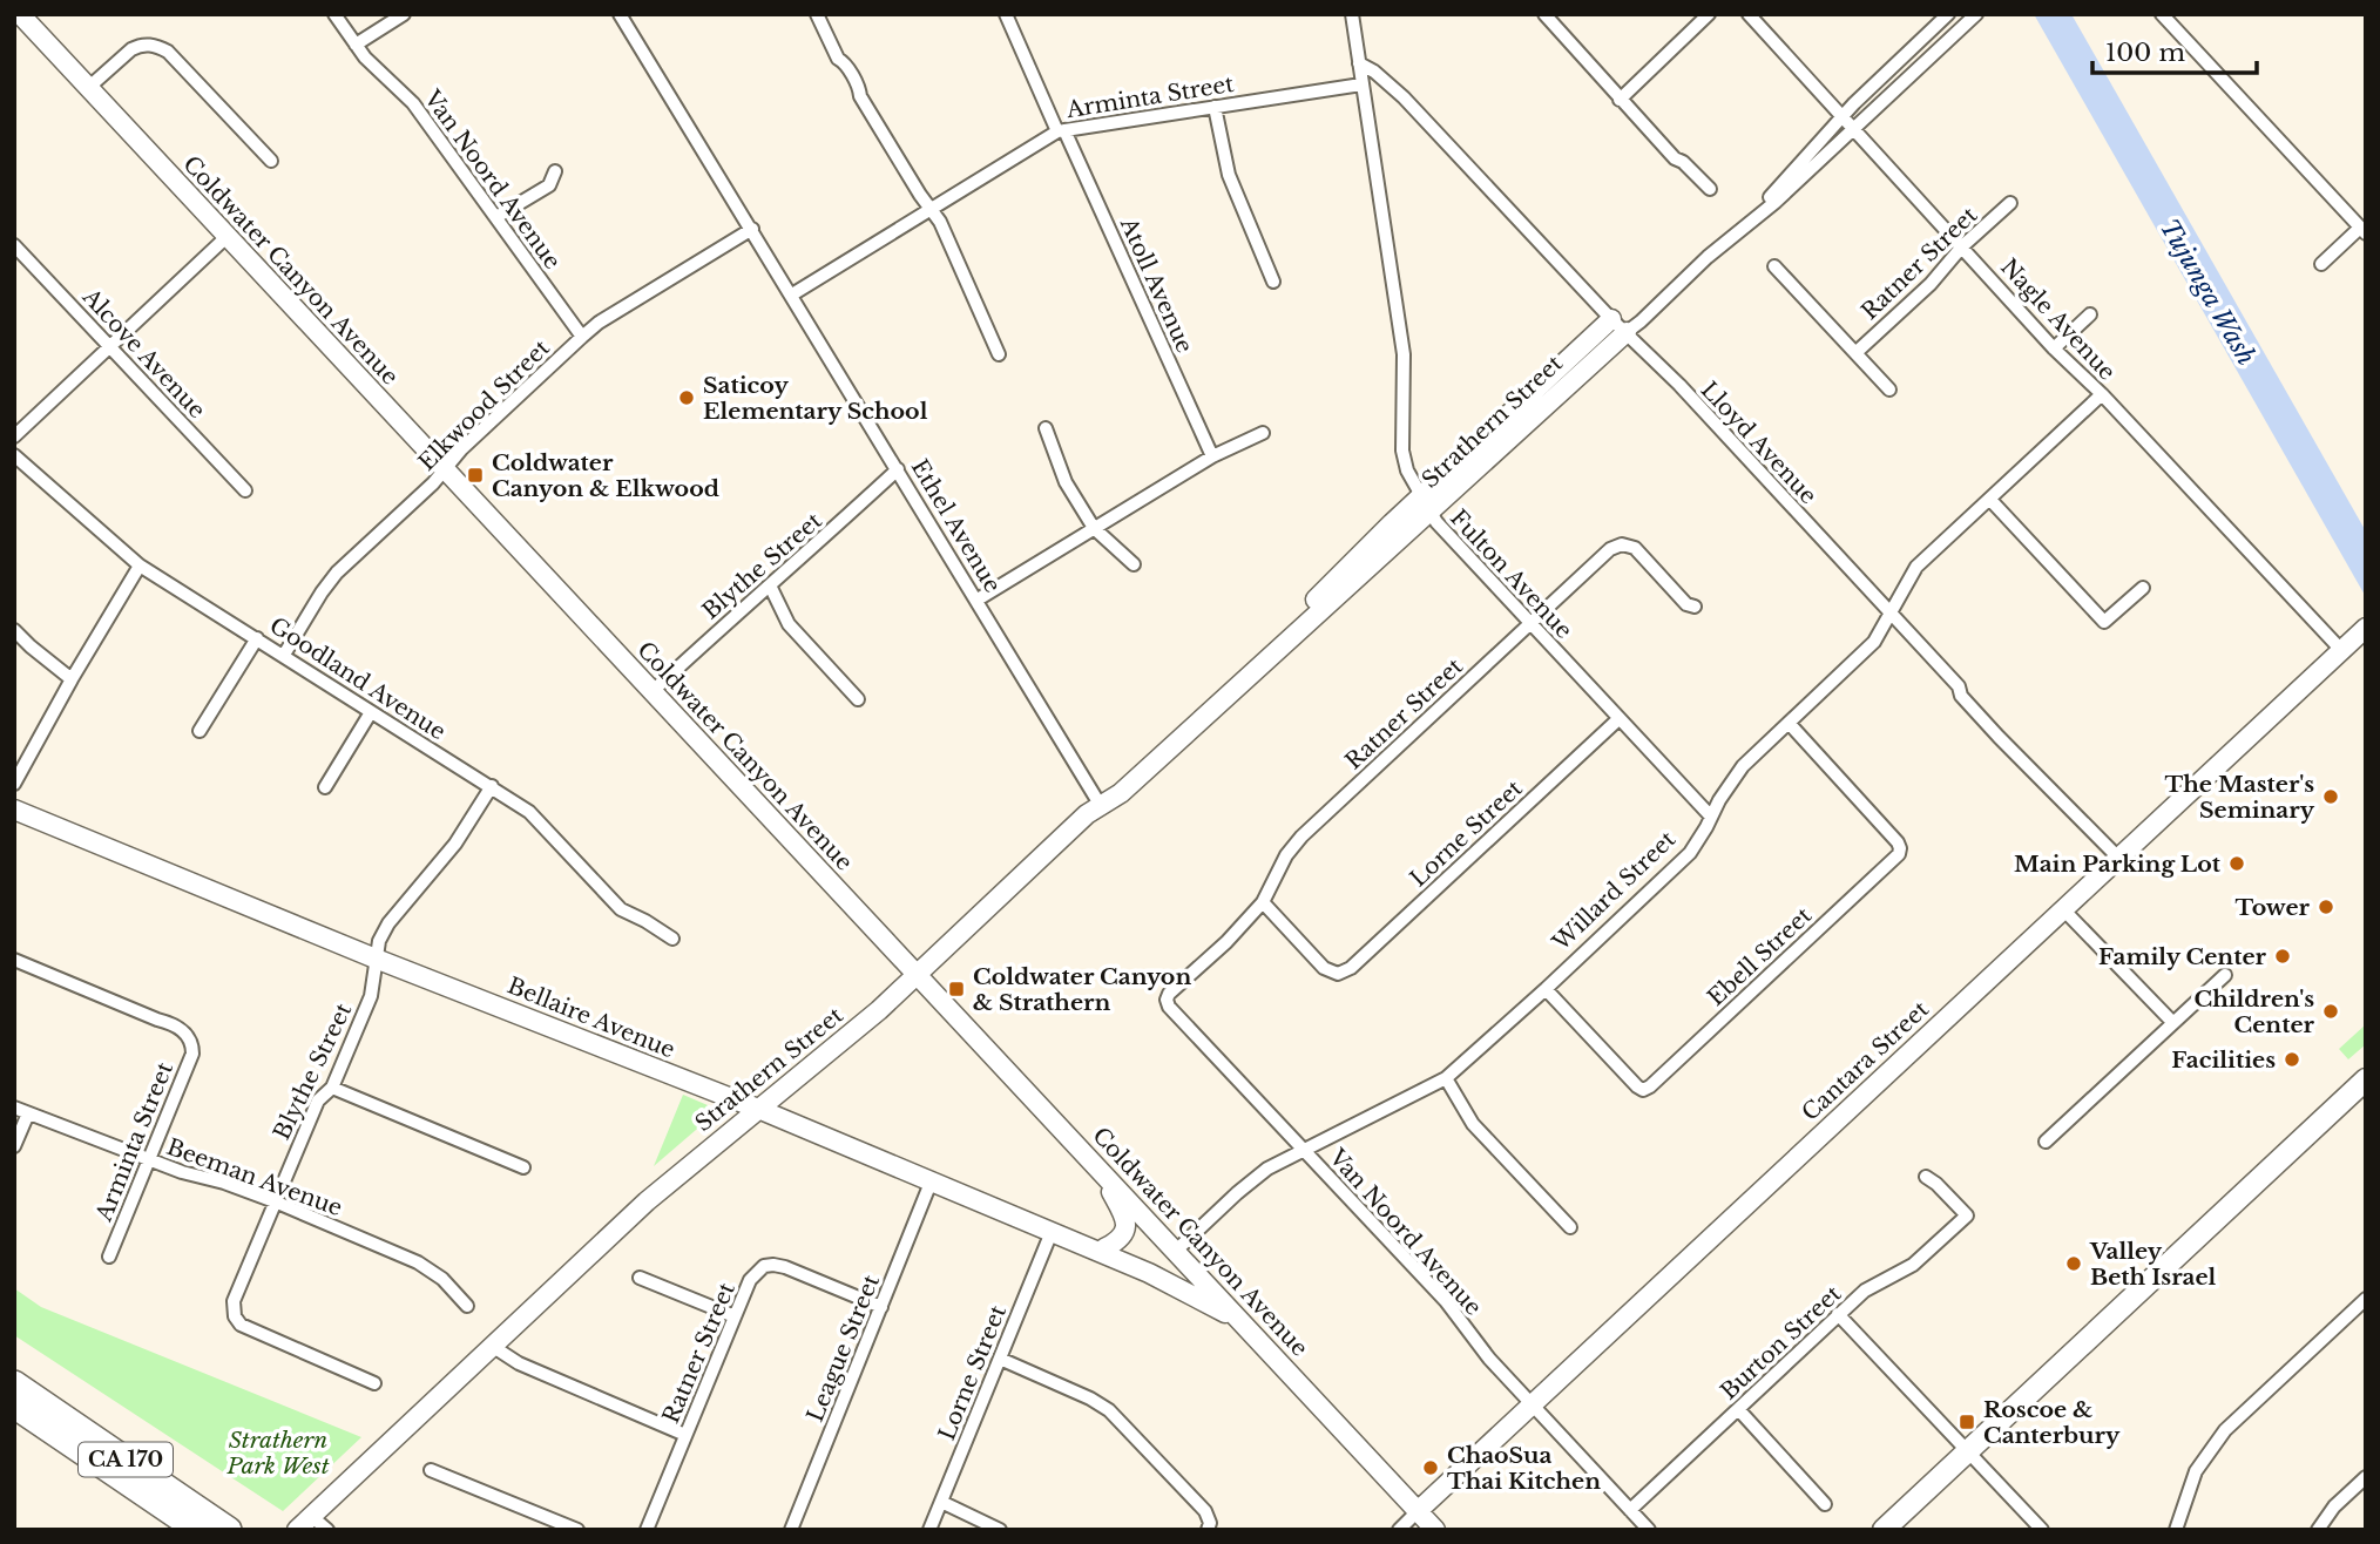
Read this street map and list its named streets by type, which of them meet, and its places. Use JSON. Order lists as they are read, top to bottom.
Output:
{
  "streets": {
    "highway": ["CA 170"],
    "street": [
      "Arminta Street",
      "Van Noord Avenue",
      "Ratner Street",
      "Coldwater Canyon Avenue",
      "Atoll Avenue",
      "Nagle Avenue",
      "Alcove Avenue",
      "Elkwood Street",
      "Strathern Street",
      "Lloyd Avenue",
      "Ethel Avenue",
      "Blythe Street",
      "Fulton Avenue",
      "Goodland Avenue",
      "Lorne Street",
      "Willard Street",
      "Ebell Street",
      "Bellaire Avenue",
      "Cantara Street",
      "Beeman Avenue",
      "Burton Street",
      "League Street"
    ]
  },
  "crossings": [
    ["Arminta Street", "Atoll Avenue"],
    ["Arminta Street", "Ethel Avenue"],
    ["Arminta Street", "Fulton Avenue"],
    ["Arminta Street", "Beeman Avenue"],
    ["Van Noord Avenue", "Ratner Street"],
    ["Van Noord Avenue", "Elkwood Street"],
    ["Van Noord Avenue", "Willard Street"],
    ["Van Noord Avenue", "Cantara Street"],
    ["Van Noord Avenue", "Burton Street"],
    ["Ratner Street", "Nagle Avenue"],
    ["Ratner Street", "Fulton Avenue"],
    ["Ratner Street", "Lorne Street"],
    ["Ratner Street", "League Street"],
    ["Coldwater Canyon Avenue", "Elkwood Street"],
    ["Coldwater Canyon Avenue", "Strathern Street"],
    ["Coldwater Canyon Avenue", "Blythe Street"],
    ["Coldwater Canyon Avenue", "Willard Street"],
    ["Coldwater Canyon Avenue", "Bellaire Avenue"],
    ["Coldwater Canyon Avenue", "Cantara Street"],
    ["Nagle Avenue", "Strathern Street"],
    ["Nagle Avenue", "Willard Street"],
    ["Nagle Avenue", "Cantara Street"],
    ["Elkwood Street", "Ethel Avenue"],
    ["Elkwood Street", "Goodland Avenue"],
    ["Strathern Street", "Lloyd Avenue"],
    ["Strathern Street", "Ethel Avenue"],
    ["Strathern Street", "Fulton Avenue"],
    ["Strathern Street", "Bellaire Avenue"],
    ["Lloyd Avenue", "Fulton Avenue"],
    ["Lloyd Avenue", "Willard Street"],
    ["Lloyd Avenue", "Cantara Street"],
    ["Ethel Avenue", "Blythe Street"],
    ["Blythe Street", "Goodland Avenue"],
    ["Blythe Street", "Bellaire Avenue"],
    ["Blythe Street", "Beeman Avenue"],
    ["Fulton Avenue", "Lorne Street"],
    ["Fulton Avenue", "Willard Street"],
    ["Lorne Street", "Willard Street"],
    ["Lorne Street", "Bellaire Avenue"],
    ["Willard Street", "Ebell Street"],
    ["Willard Street", "Bellaire Avenue"],
    ["Bellaire Avenue", "League Street"]
  ],
  "water": ["Tujunga Wash"],
  "parks": ["Strathern Park West"],
  "places": {
    "other": [
      "Saticoy Elementary School",
      "The Master's Seminary",
      "Main Parking Lot",
      "Tower",
      "Family Center",
      "Children's Center",
      "Facilities",
      "Valley Beth Israel",
      "ChaoSua Thai Kitchen"
    ],
    "transit": ["Coldwater Canyon & Elkwood", "Coldwater Canyon & Strathern", "Roscoe & Canterbury"]
  },
  "scale_bar": "100 m"
}
